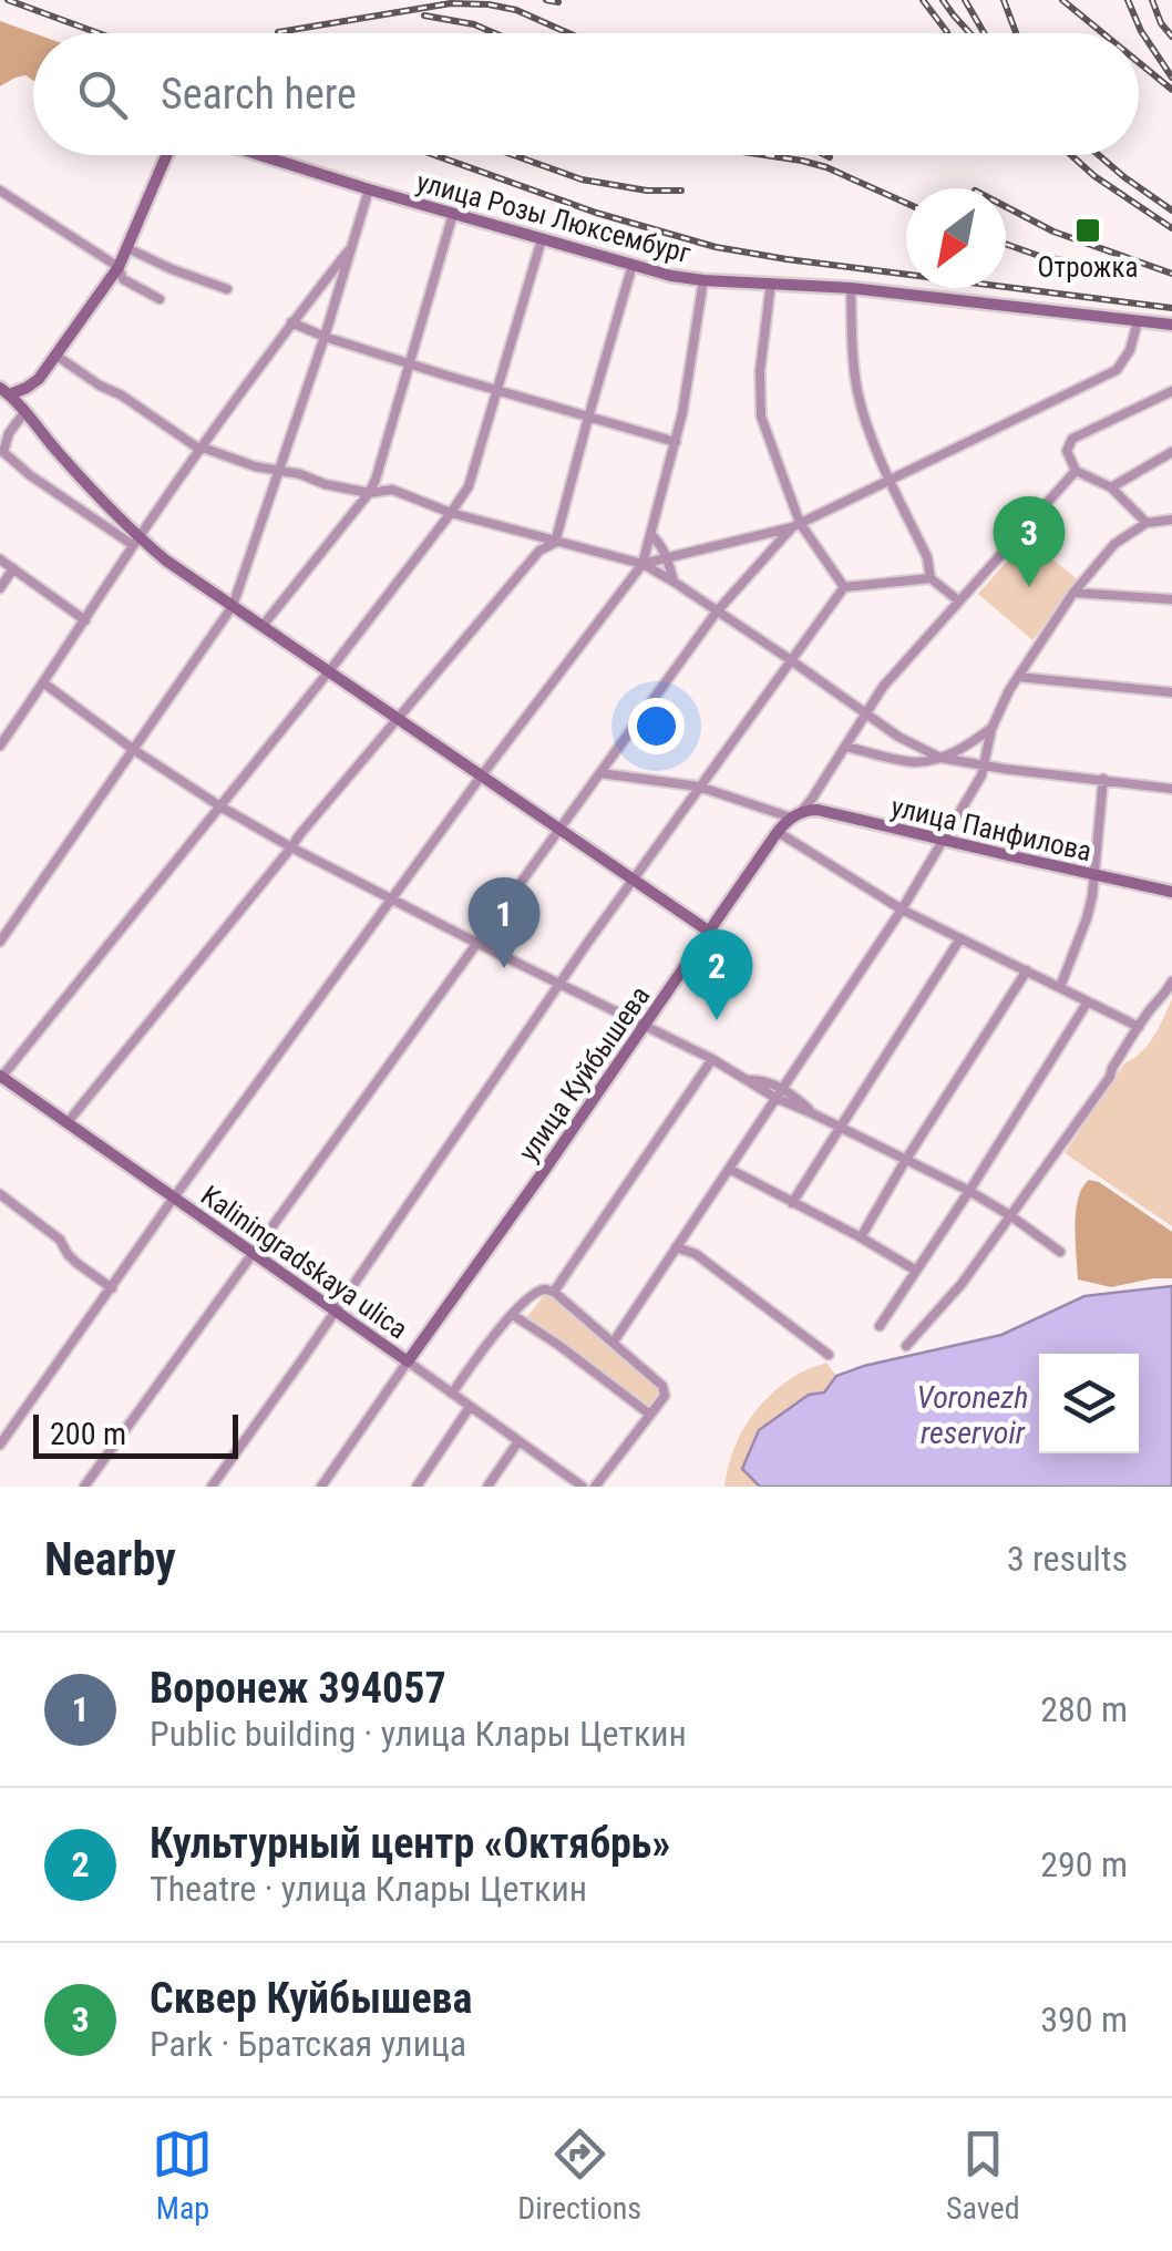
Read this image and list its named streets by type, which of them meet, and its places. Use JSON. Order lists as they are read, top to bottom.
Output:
{
  "streets": {
    "street": [
      "улица Розы Люксембург",
      "улица Панфилова",
      "улица Куйбышева",
      "Kaliningradskaya ulica"
    ]
  },
  "crossings": [
    ["улица Панфилова", "улица Куйбышева"],
    ["улица Куйбышева", "Kaliningradskaya ulica"]
  ],
  "water": ["Voronezh reservoir"],
  "places": {
    "transit": ["Отрожка"]
  },
  "scale_bar": "200 m",
  "north": "bottom left",
  "page": {
    "search": "Search here",
    "pins": ["3", "1", "2"],
    "scale": "200 m",
    "heading": ["Nearby", "3 results"],
    "list": [
      {
        "mark": "1",
        "name": "Воронеж 394057",
        "note": "Public building · улица Клары Цеткин",
        "value": "280 m"
      },
      {
        "mark": "2",
        "name": "Культурный центр «Октябрь»",
        "note": "Theatre · улица Клары Цеткин",
        "value": "290 m"
      },
      {
        "mark": "3",
        "name": "Сквер Куйбышева",
        "note": "Park · Братская улица",
        "value": "390 m"
      }
    ],
    "nav": ["Map", "Directions", "Saved"]
  }
}
